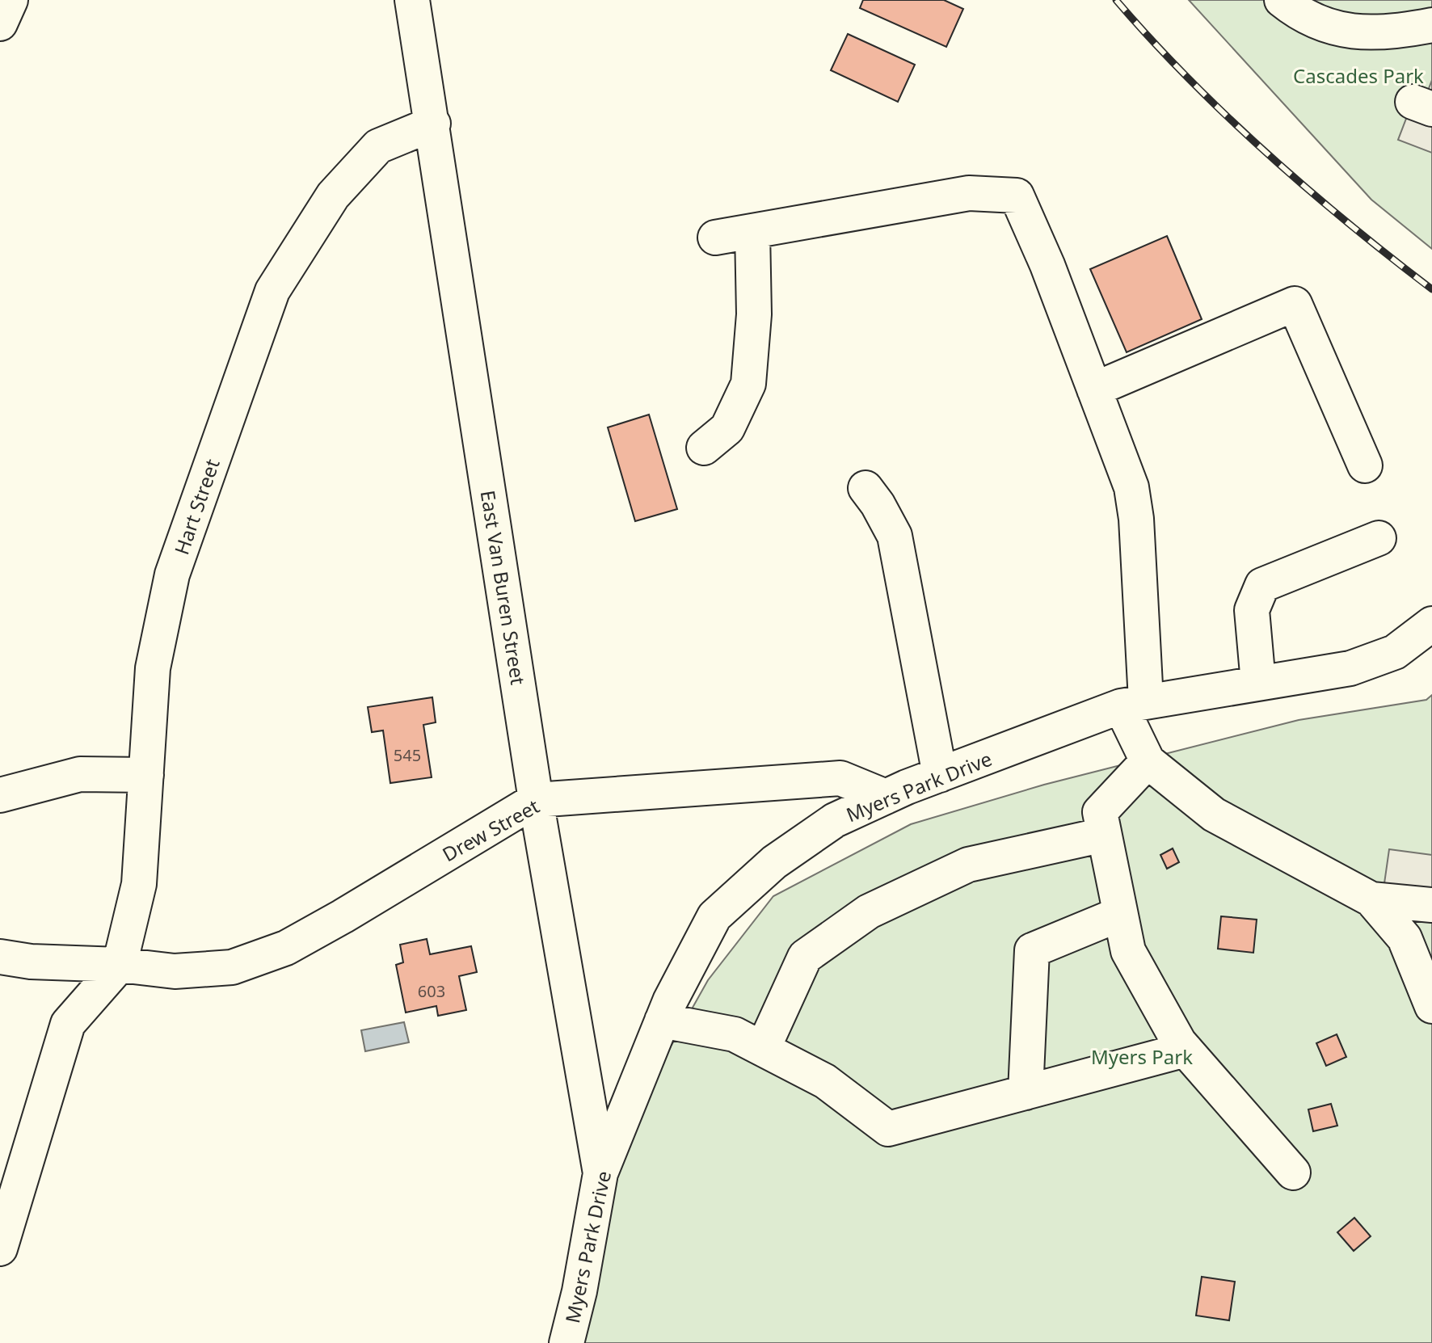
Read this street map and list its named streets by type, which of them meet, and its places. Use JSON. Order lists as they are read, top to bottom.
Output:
{
  "streets": {
    "street": [
      "Hart Street",
      "East Van Buren Street",
      "Myers Park Drive",
      "Drew Street"
    ]
  },
  "crossings": [
    ["Hart Street", "East Van Buren Street"],
    ["Hart Street", "Drew Street"],
    ["East Van Buren Street", "Myers Park Drive"],
    ["East Van Buren Street", "Drew Street"],
    ["Myers Park Drive", "Drew Street"]
  ],
  "parks": ["Cascades Park", "Myers Park"],
  "house_numbers": ["545", "603"]
}
